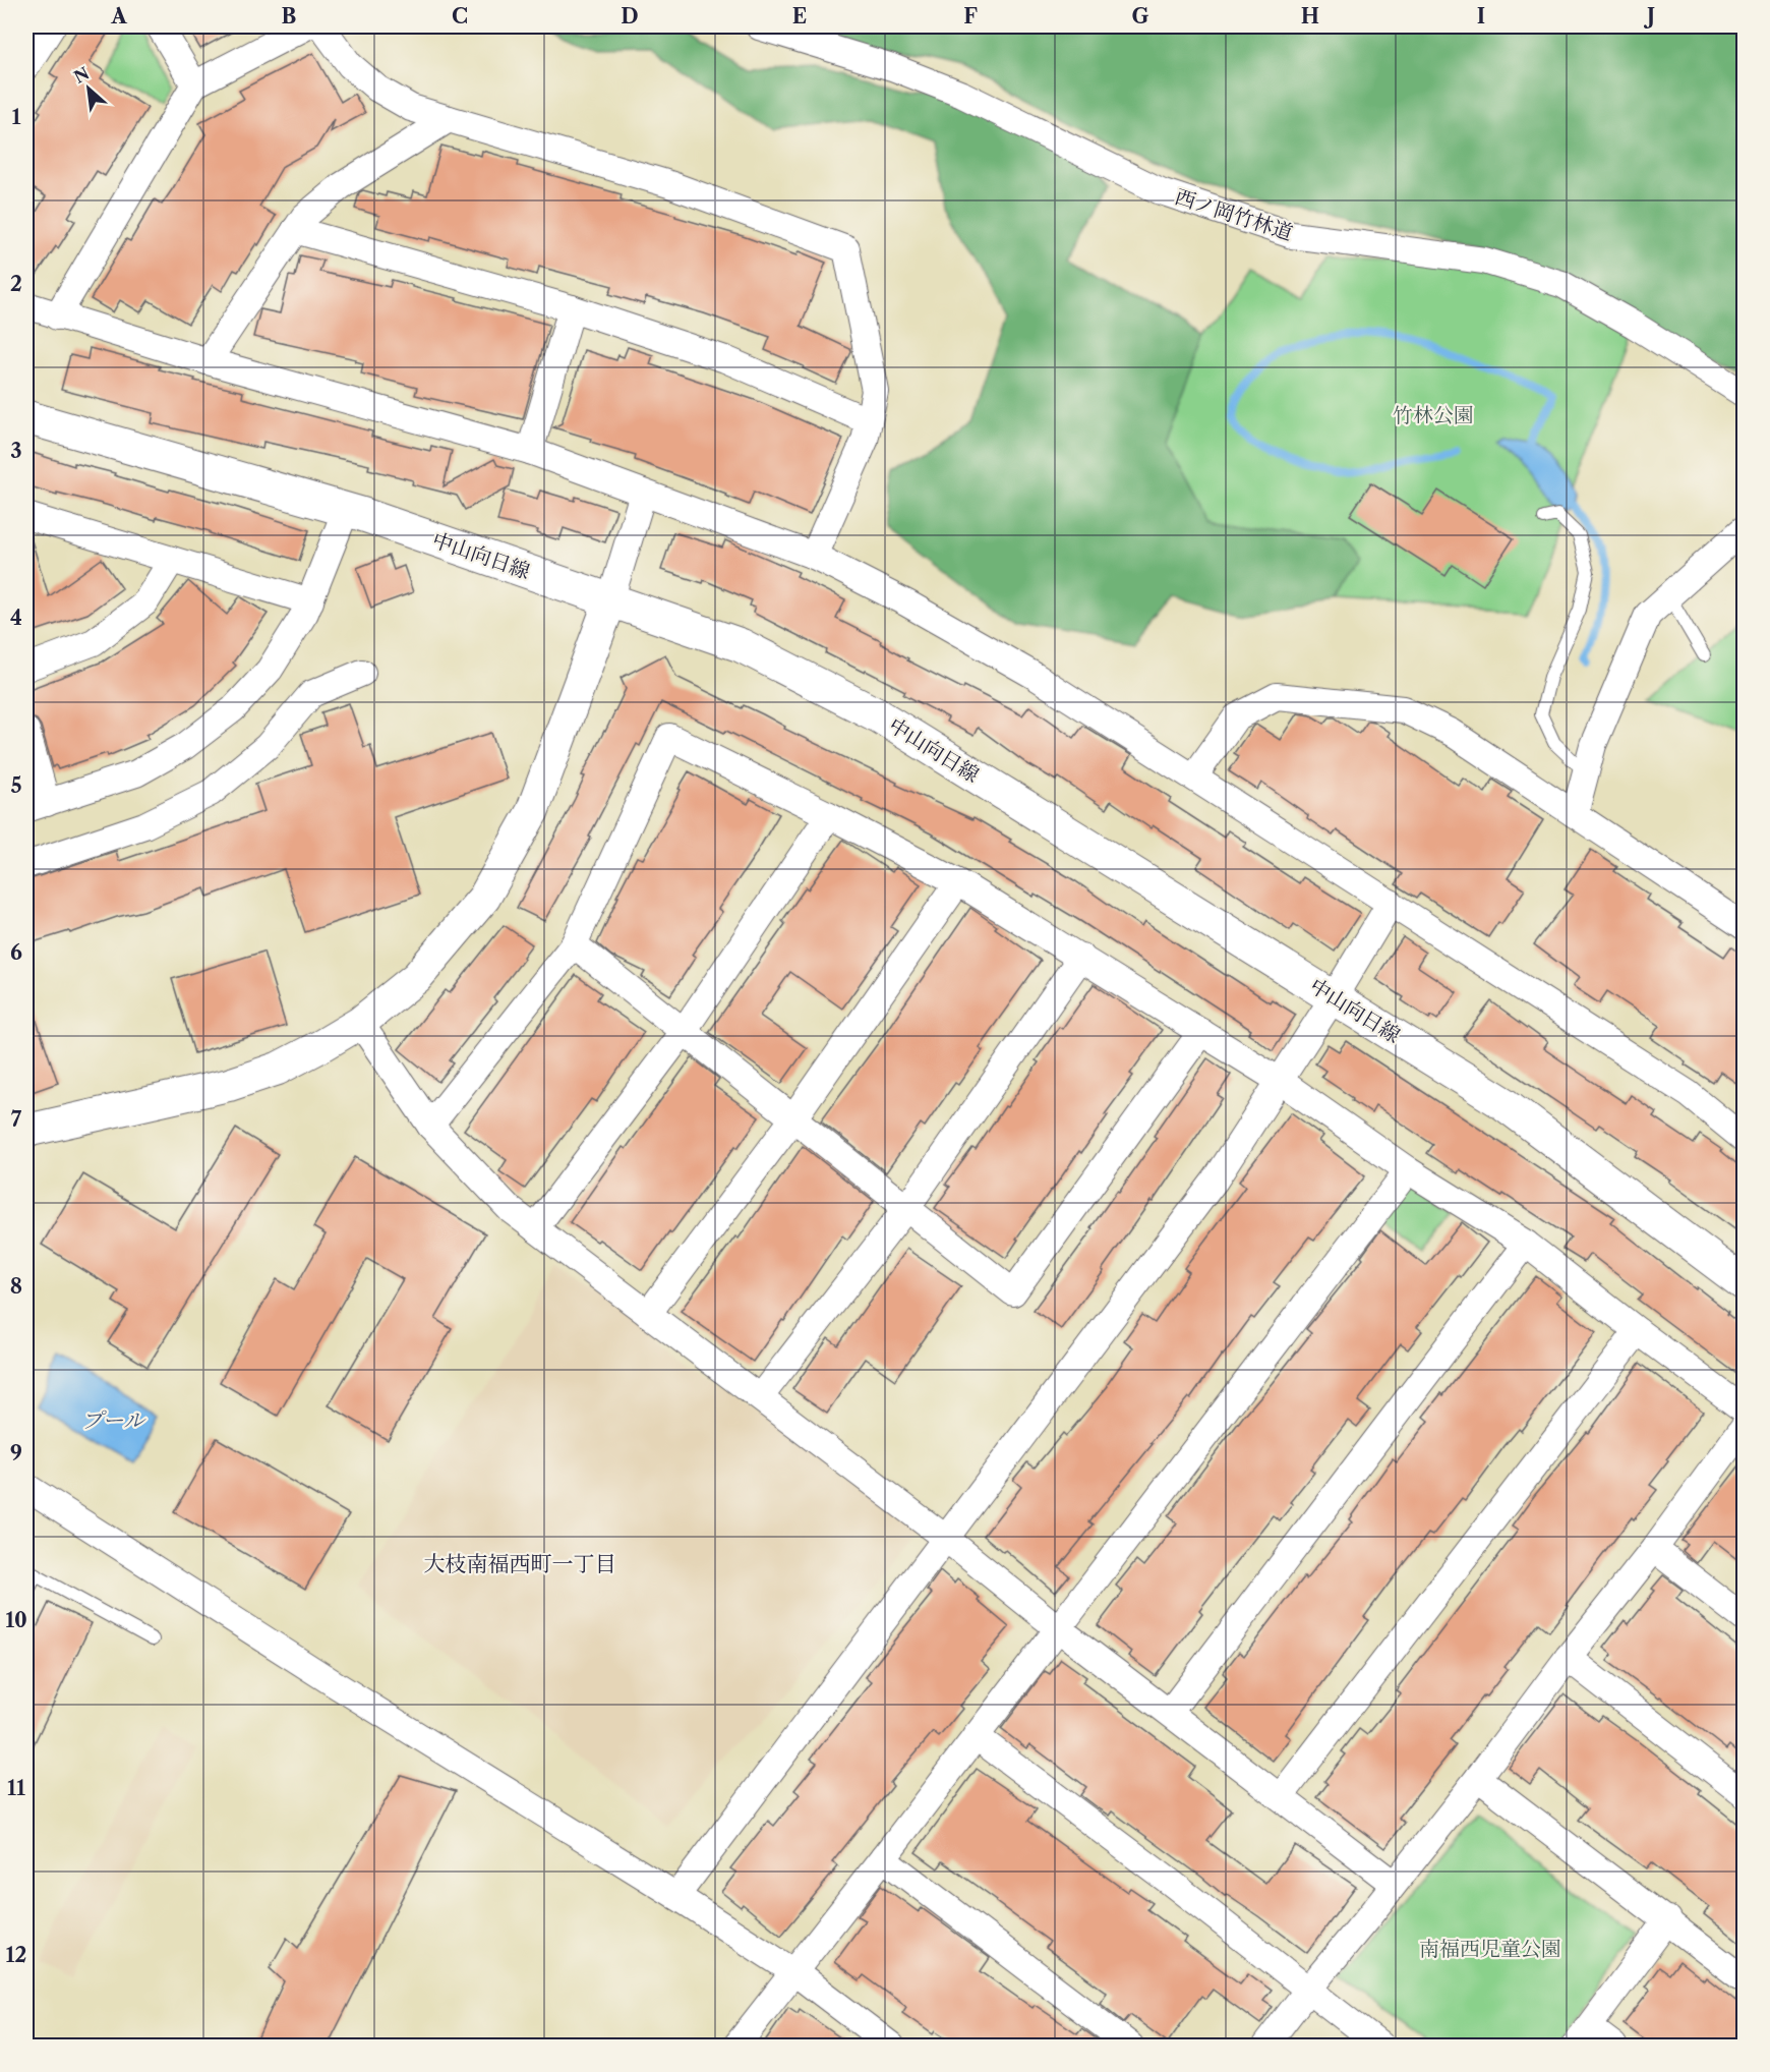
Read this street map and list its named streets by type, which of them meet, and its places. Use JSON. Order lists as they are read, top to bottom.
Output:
{
  "streets": {
    "main road": ["中山向日線"],
    "street": ["西ノ岡竹林道"]
  },
  "districts": ["大枝南福西町一丁目"],
  "water": ["プール"],
  "parks": ["竹林公園", "南福西児童公園"],
  "north": "top left",
  "grid": {
    "columns": [
      "A",
      "B",
      "C",
      "D",
      "E",
      "F",
      "G",
      "H",
      "I",
      "J"
    ],
    "rows": [
      "1",
      "2",
      "3",
      "4",
      "5",
      "6",
      "7",
      "8",
      "9",
      "10",
      "11",
      "12"
    ]
  }
}
